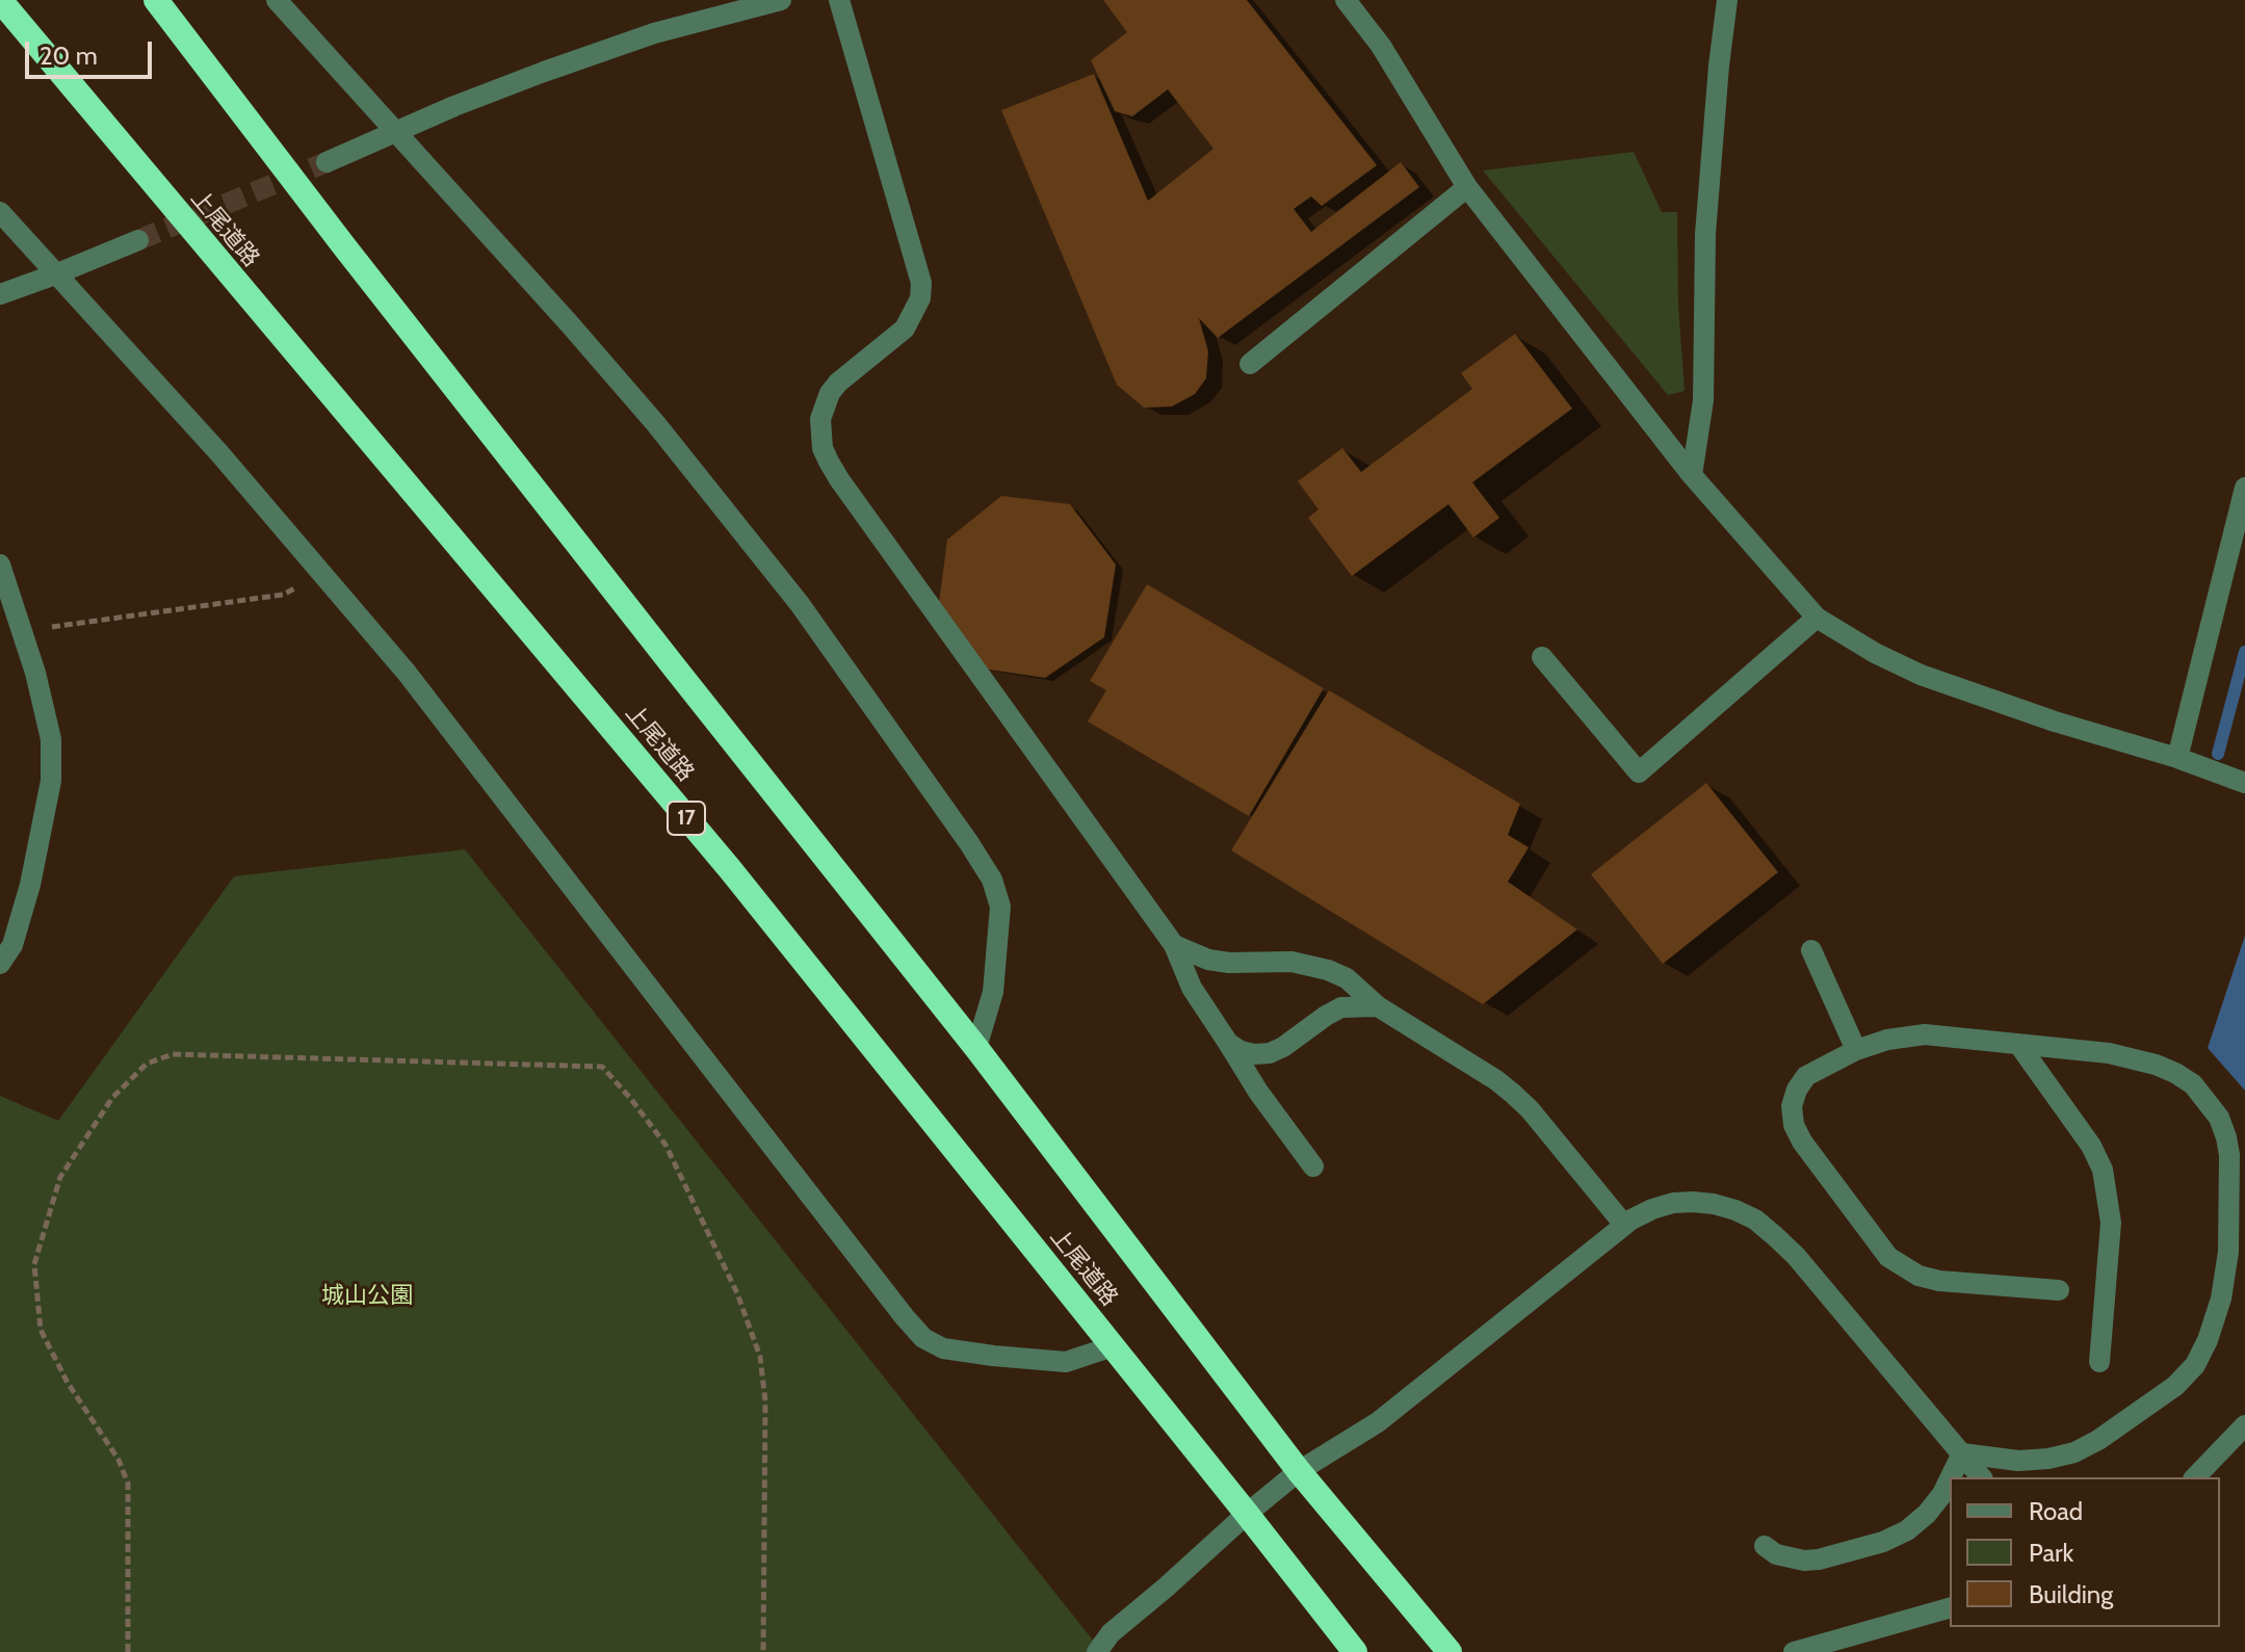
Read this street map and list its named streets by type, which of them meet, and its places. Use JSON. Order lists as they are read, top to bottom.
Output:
{
  "streets": {
    "highway": ["上尾道路", "17"]
  },
  "parks": ["城山公園"],
  "legend": ["Road", "Park", "Building"],
  "scale_bar": "20 m"
}
